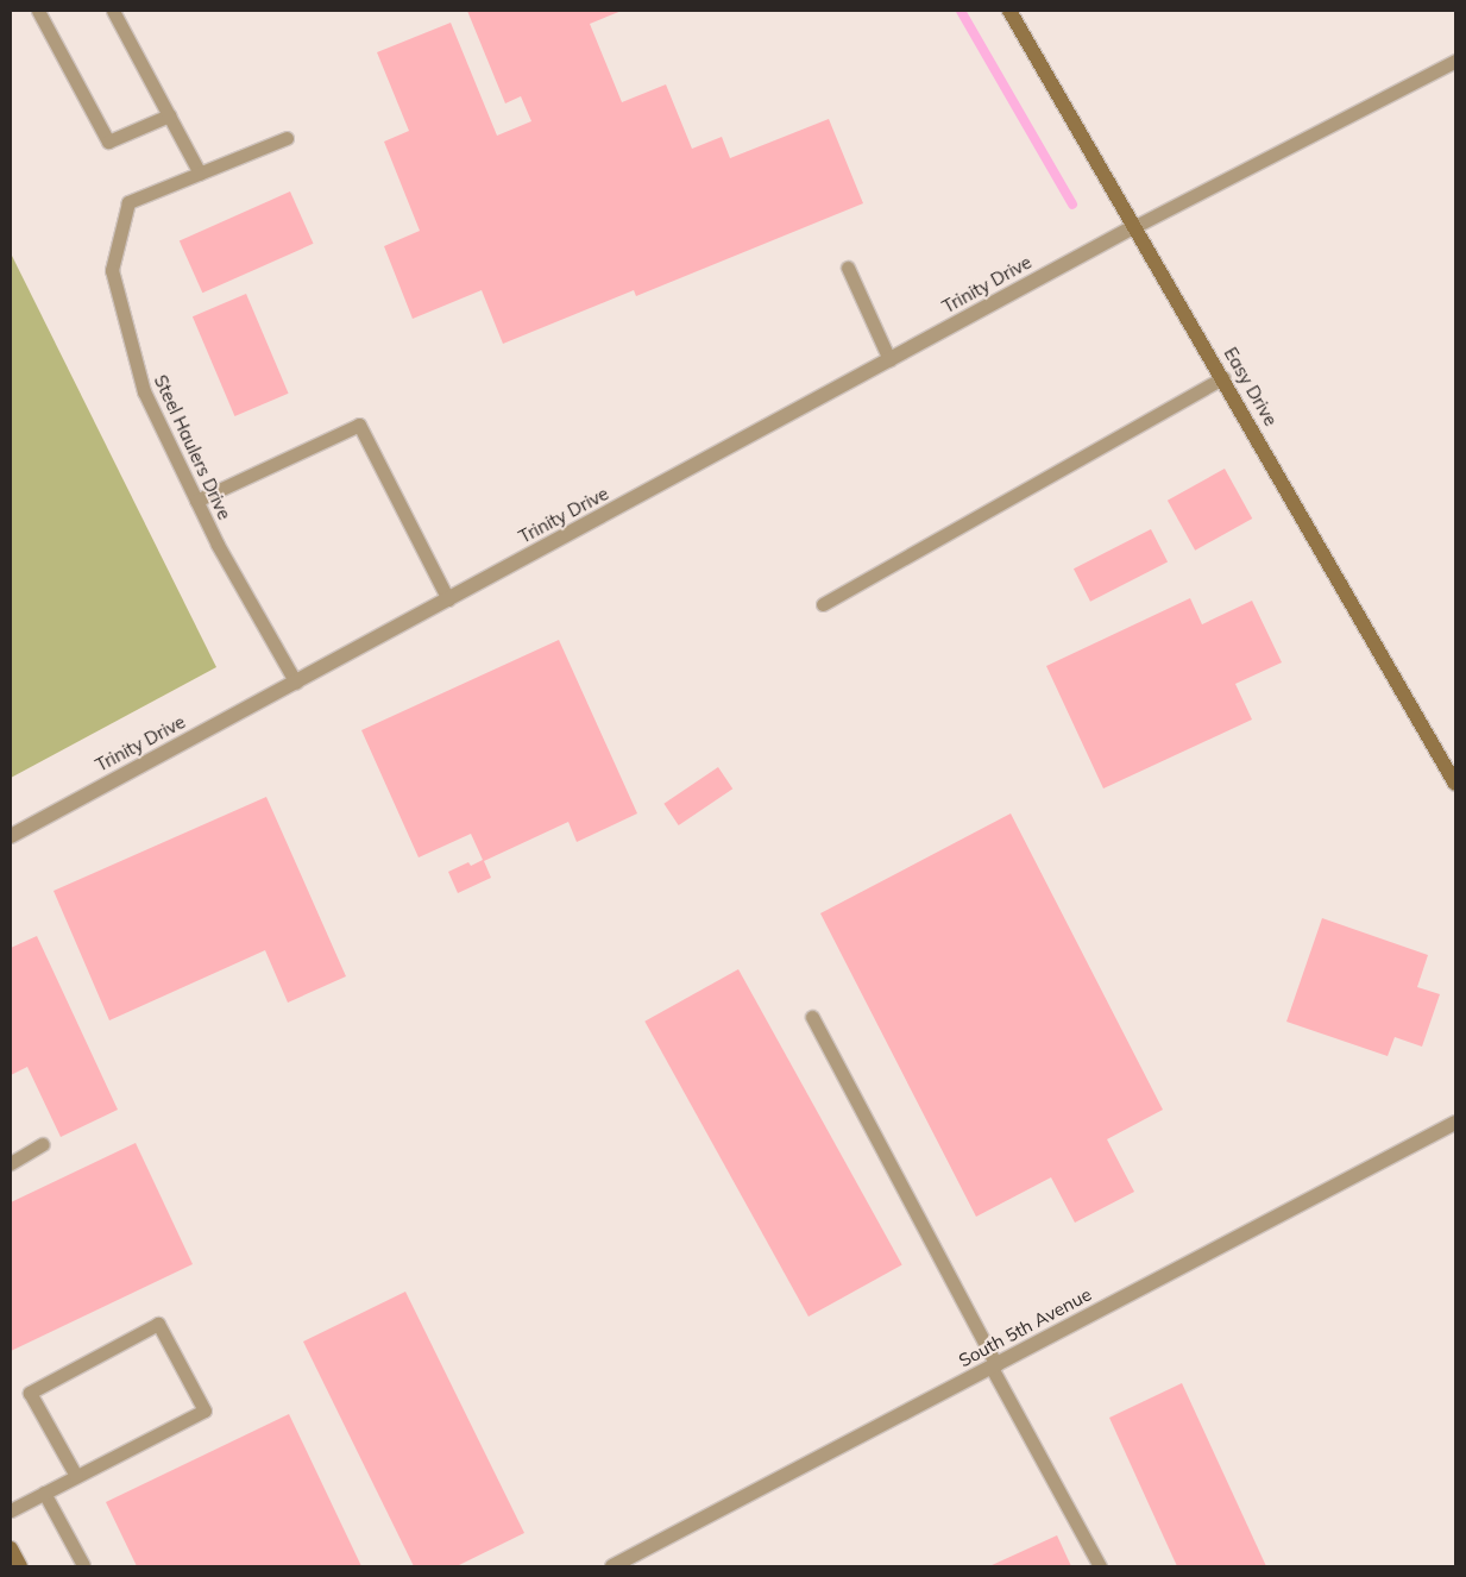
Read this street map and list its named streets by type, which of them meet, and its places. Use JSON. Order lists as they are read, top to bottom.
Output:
{
  "streets": {
    "street": ["Trinity Drive", "Easy Drive", "South 5th Avenue"],
    "lane": ["Steel Haulers Drive"]
  },
  "crossings": [
    ["Trinity Drive", "Easy Drive"],
    ["Trinity Drive", "Steel Haulers Drive"]
  ]
}
